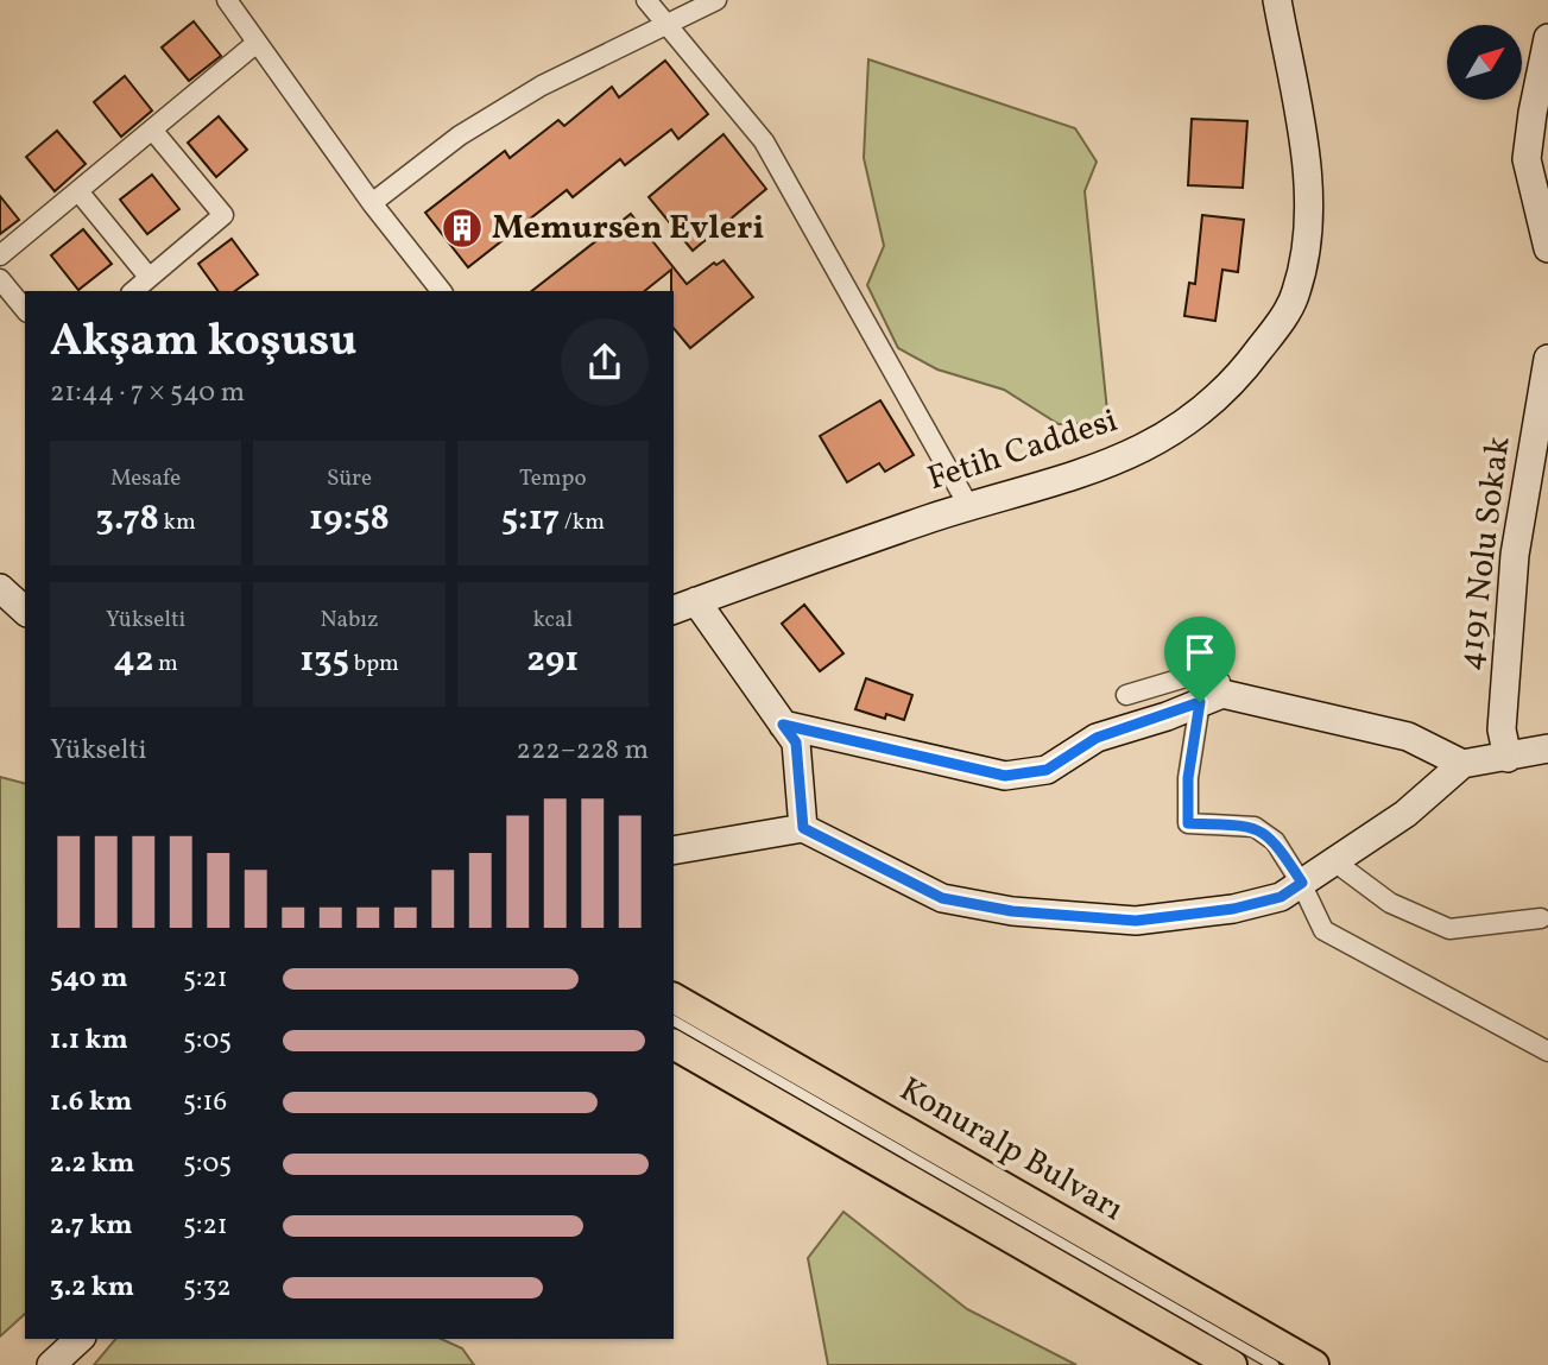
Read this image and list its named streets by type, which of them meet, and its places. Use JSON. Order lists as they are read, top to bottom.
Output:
{
  "streets": {
    "main road": ["Konuralp Bulvarı"],
    "street": ["Fetih Caddesi", "4191 Nolu Sokak"]
  },
  "places": {
    "building": ["Memursen Evleri"]
  },
  "north": "top right",
  "page": {
    "heading": ["Akşam koşusu", "21:44 · 7 × 540 m"],
    "stats": [
      ["Mesafe", "3.78 km"],
      ["Süre", "19:58"],
      ["Tempo", "5:17 /km"],
      ["Yükselti", "42 m"],
      ["Nabız", "135 bpm"],
      ["kcal", "291"]
    ],
    "chart": ["Yükselti", "222–228 m"],
    "list": [
      {
        "name": "540 m",
        "note": "5:21"
      },
      {
        "name": "1.1 km",
        "note": "5:05"
      },
      {
        "name": "1.6 km",
        "note": "5:16"
      },
      {
        "name": "2.2 km",
        "note": "5:05"
      },
      {
        "name": "2.7 km",
        "note": "5:21"
      },
      {
        "name": "3.2 km",
        "note": "5:32"
      }
    ]
  }
}
